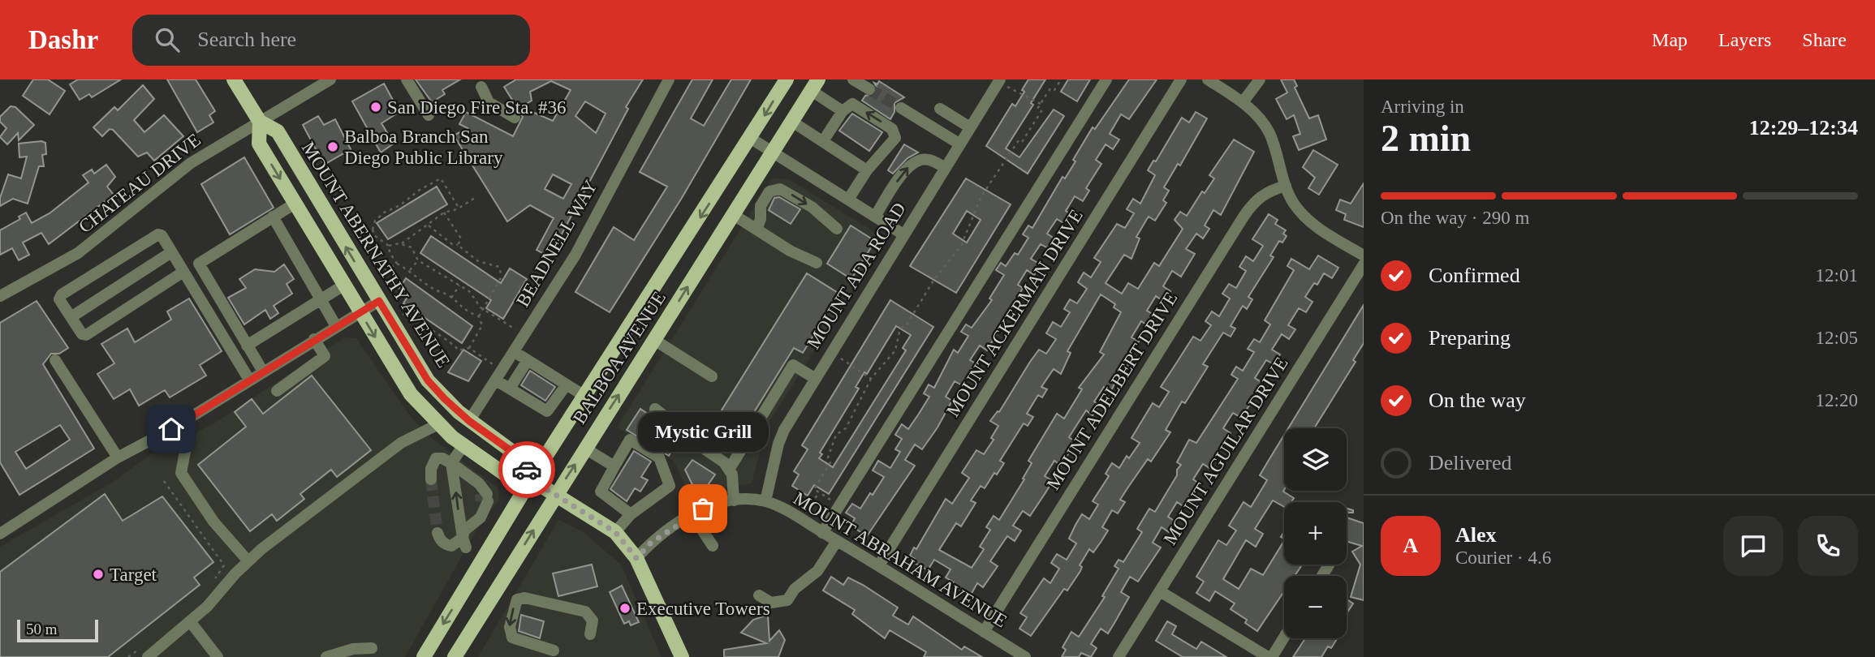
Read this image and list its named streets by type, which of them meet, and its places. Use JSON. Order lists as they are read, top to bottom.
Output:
{
  "streets": {
    "main road": ["MOUNT ABERNATHY AVENUE", "BALBOA AVENUE"],
    "street": [
      "CHATEAU DRIVE",
      "BEADNELL WAY",
      "MOUNT ADA ROAD",
      "MOUNT ACKERMAN DRIVE",
      "MOUNT ADELBERT DRIVE",
      "MOUNT AGUILAR DRIVE",
      "MOUNT ABRAHAM AVENUE"
    ]
  },
  "crossings": [
    ["CHATEAU DRIVE", "MOUNT ABERNATHY AVENUE"],
    ["BEADNELL WAY", "MOUNT ABERNATHY AVENUE"],
    ["MOUNT ABERNATHY AVENUE", "BALBOA AVENUE"],
    ["MOUNT ABERNATHY AVENUE", "MOUNT ABRAHAM AVENUE"],
    ["MOUNT ADA ROAD", "MOUNT ABRAHAM AVENUE"],
    ["MOUNT ACKERMAN DRIVE", "MOUNT ABRAHAM AVENUE"],
    ["MOUNT ADELBERT DRIVE", "MOUNT ABRAHAM AVENUE"]
  ],
  "places": [
    "San Diego Fire Sta. #36",
    "Balboa Branch San Diego Public Library",
    "Mystic Grill",
    "Target",
    "Executive Towers"
  ],
  "scale_bar": "50 m",
  "page": {
    "header": "Dashr",
    "search": "Search here",
    "nav": ["Map", "Layers", "Share"],
    "heading": ["2 min", "Arriving in", "12:29–12:34"],
    "panel": ["Alex", "Courier · 4.6"],
    "bar": "On the way · 290 m",
    "list": [
      ["Confirmed", "12:01"],
      ["Preparing", "12:05"],
      ["On the way", "12:20"],
      "Delivered"
    ],
    "bubble": "Mystic Grill",
    "map_buttons": ["+", "−"],
    "round": "A",
    "scale": "50 m"
  }
}
